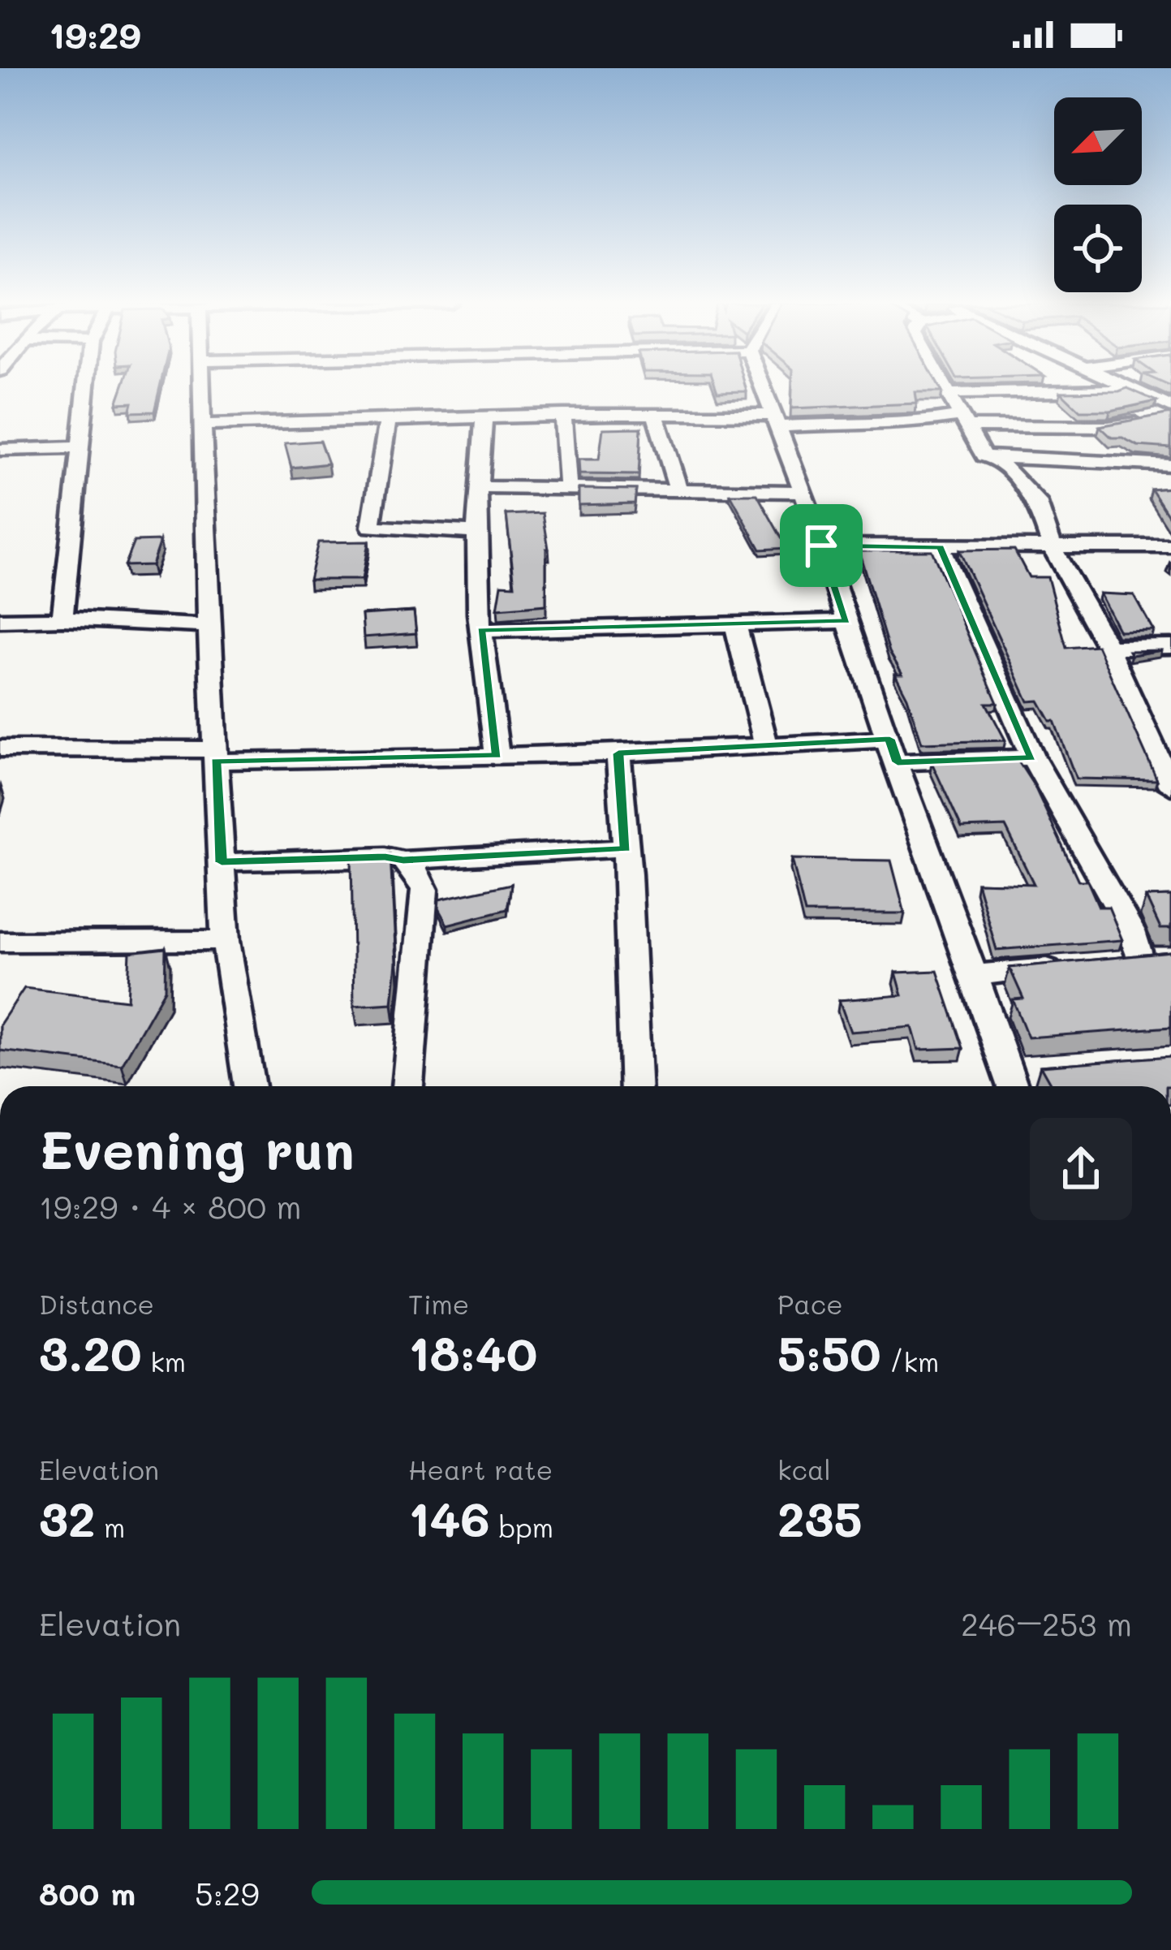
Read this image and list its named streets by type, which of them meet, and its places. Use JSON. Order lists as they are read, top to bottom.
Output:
{
  "north": "bottom left",
  "page": {
    "status": "19:29",
    "heading": ["Evening run", "19:29 · 4 × 800 m"],
    "stats": [
      ["Distance", "3.20 km"],
      ["Time", "18:40"],
      ["Pace", "5:50 /km"],
      ["Elevation", "32 m"],
      ["Heart rate", "146 bpm"],
      ["kcal", "235"]
    ],
    "chart": ["Elevation", "246–253 m"],
    "list": [
      {
        "name": "800 m",
        "note": "5:29"
      }
    ]
  }
}
